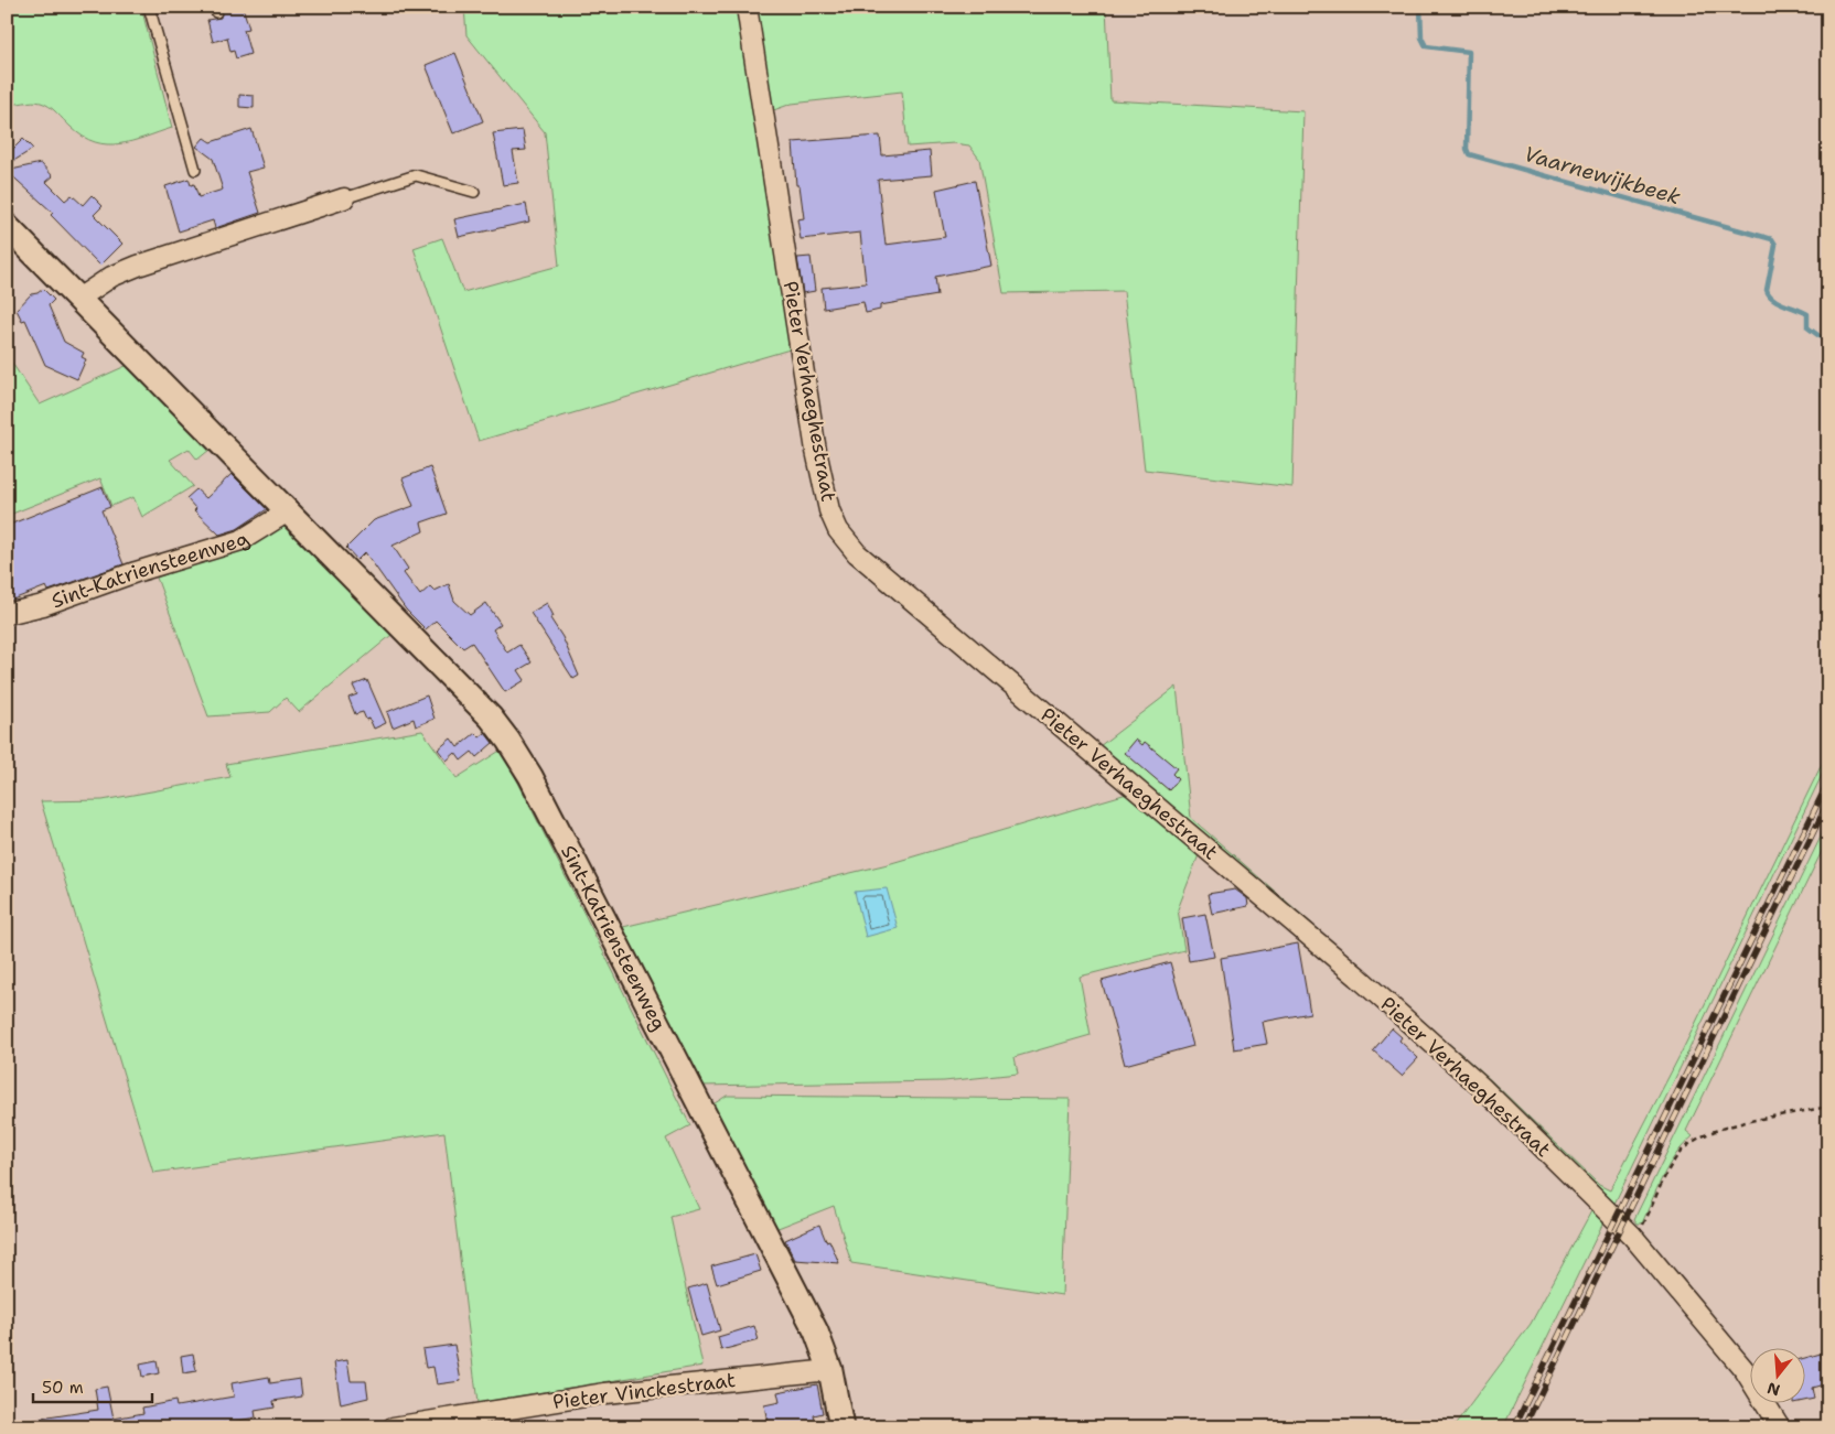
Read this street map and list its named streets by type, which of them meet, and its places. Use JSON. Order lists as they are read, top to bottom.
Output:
{
  "streets": {
    "street": ["Pieter Verhaeghestraat", "Sint-Katriensteenweg", "Pieter Vinckestraat"]
  },
  "crossings": [
    ["Sint-Katriensteenweg", "Pieter Vinckestraat"]
  ],
  "water": ["Vaarnewijkbeek"],
  "scale_bar": "50 m",
  "north": "bottom"
}
